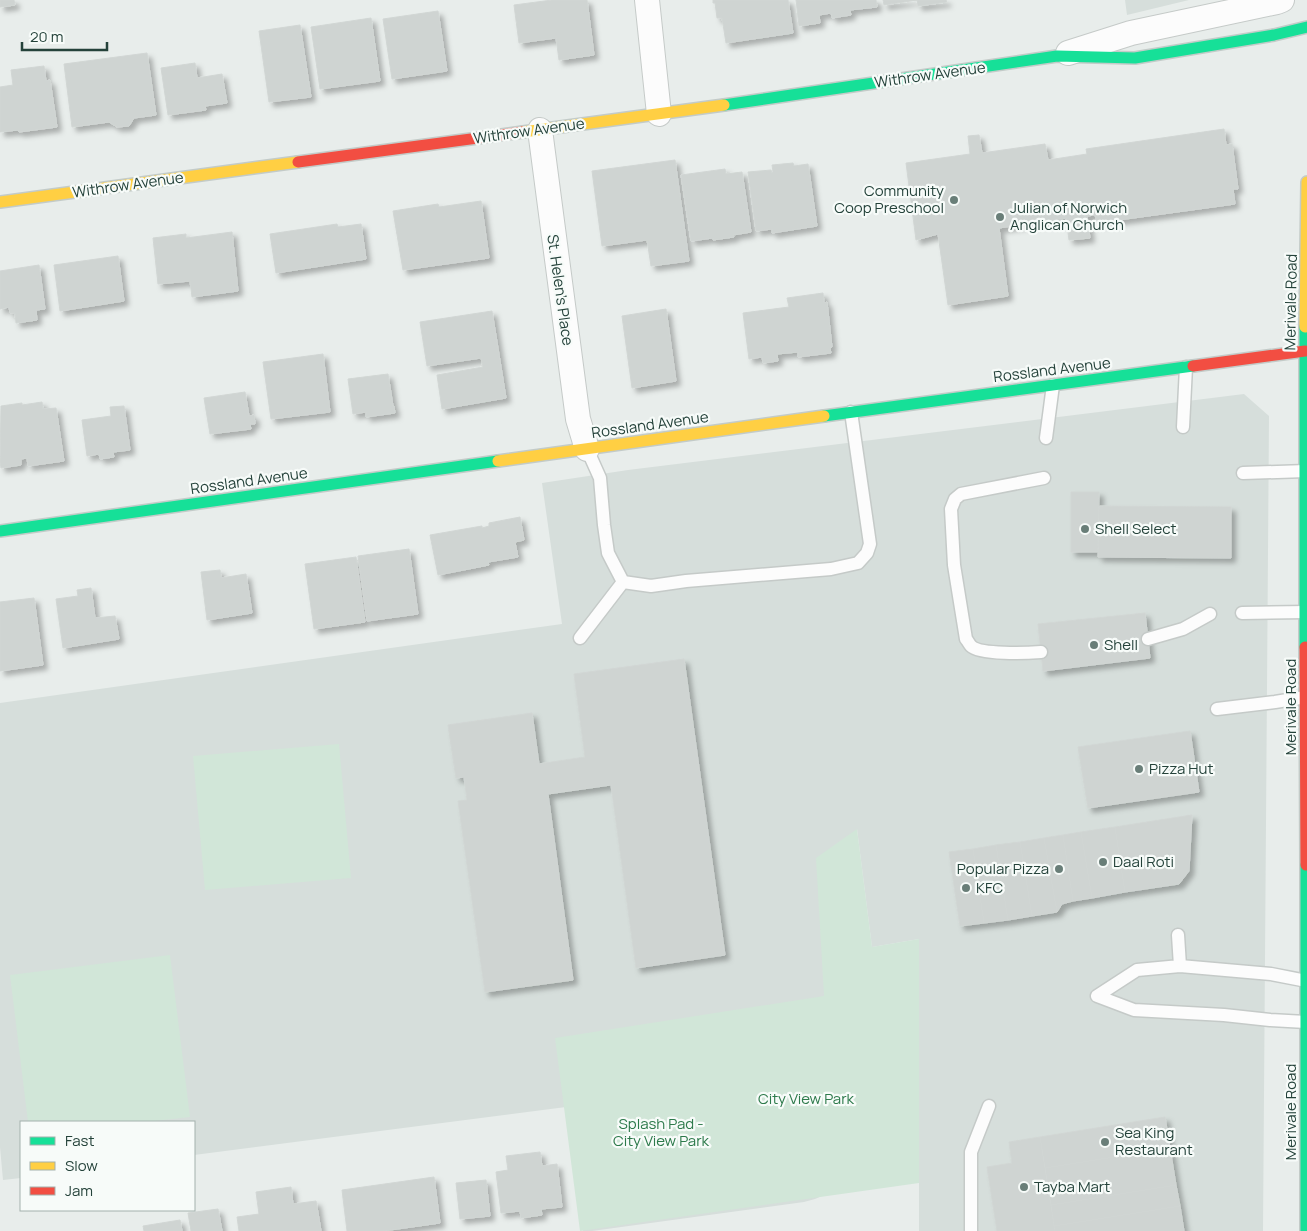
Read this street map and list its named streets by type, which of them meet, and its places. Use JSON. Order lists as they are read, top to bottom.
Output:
{
  "streets": {
    "street": [
      "Withrow Avenue",
      "St. Helen's Place",
      "Merivale Road",
      "Rossland Avenue"
    ]
  },
  "crossings": [
    ["Withrow Avenue", "St. Helen's Place"],
    ["St. Helen's Place", "Rossland Avenue"],
    ["Merivale Road", "Rossland Avenue"]
  ],
  "parks": ["City View Park", "Splash Pad - City View Park"],
  "places": [
    "Community Coop Preschool",
    "Julian of Norwich Anglican Church",
    "Shell Select",
    "Shell",
    "Pizza Hut",
    "Daal Roti",
    "Popular Pizza",
    "KFC",
    "Sea King Restaurant",
    "Tayba Mart"
  ],
  "legend": ["Fast", "Slow", "Jam"],
  "scale_bar": "20 m"
}
